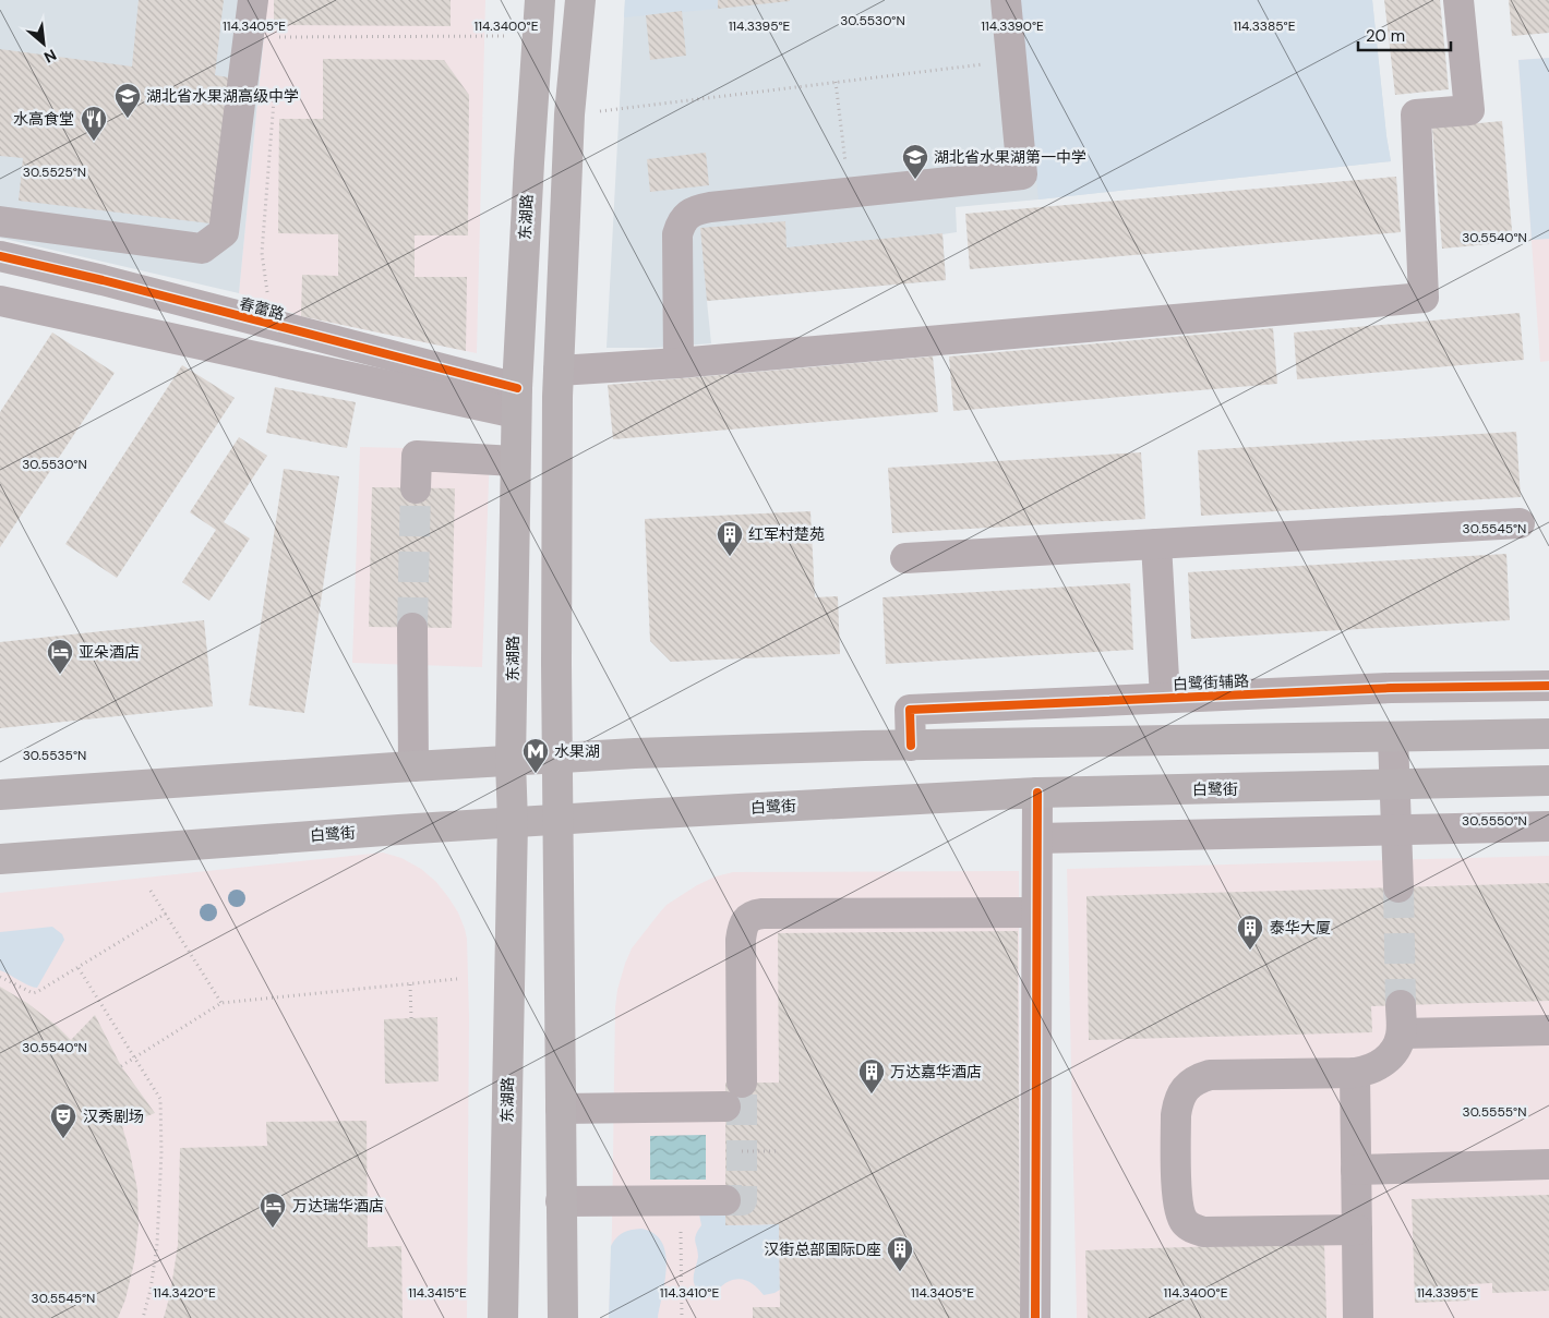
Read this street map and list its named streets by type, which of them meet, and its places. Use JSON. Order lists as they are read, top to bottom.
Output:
{
  "streets": {
    "main road": ["东湖路", "白鹭街"],
    "street": ["春蕾路", "白鹭街辅路"]
  },
  "crossings": [
    ["东湖路", "春蕾路"],
    ["东湖路", "白鹭街"]
  ],
  "places": {
    "school or university": ["湖北省水果湖高级中学", "湖北省水果湖第一中学"],
    "restaurant": ["水高食堂"],
    "building": [
      "红军村楚苑",
      "泰华大厦",
      "万达嘉华酒店",
      "汉街总部国际D座"
    ],
    "hotel": ["亚朵酒店", "万达瑞华酒店"],
    "metro station": ["水果湖"],
    "theatre": ["汉秀剧场"]
  },
  "scale_bar": "20 m",
  "north": "bottom right",
  "coordinates": [
    "30.5530°N",
    "114.3405°E",
    "114.3400°E",
    "114.3395°E",
    "114.3385°E",
    "114.3390°E",
    "30.5525°N",
    "30.5540°N",
    "30.5545°N",
    "30.5535°N",
    "30.5550°N",
    "30.5555°N",
    "114.3420°E",
    "114.3415°E",
    "114.3410°E"
  ]
}
